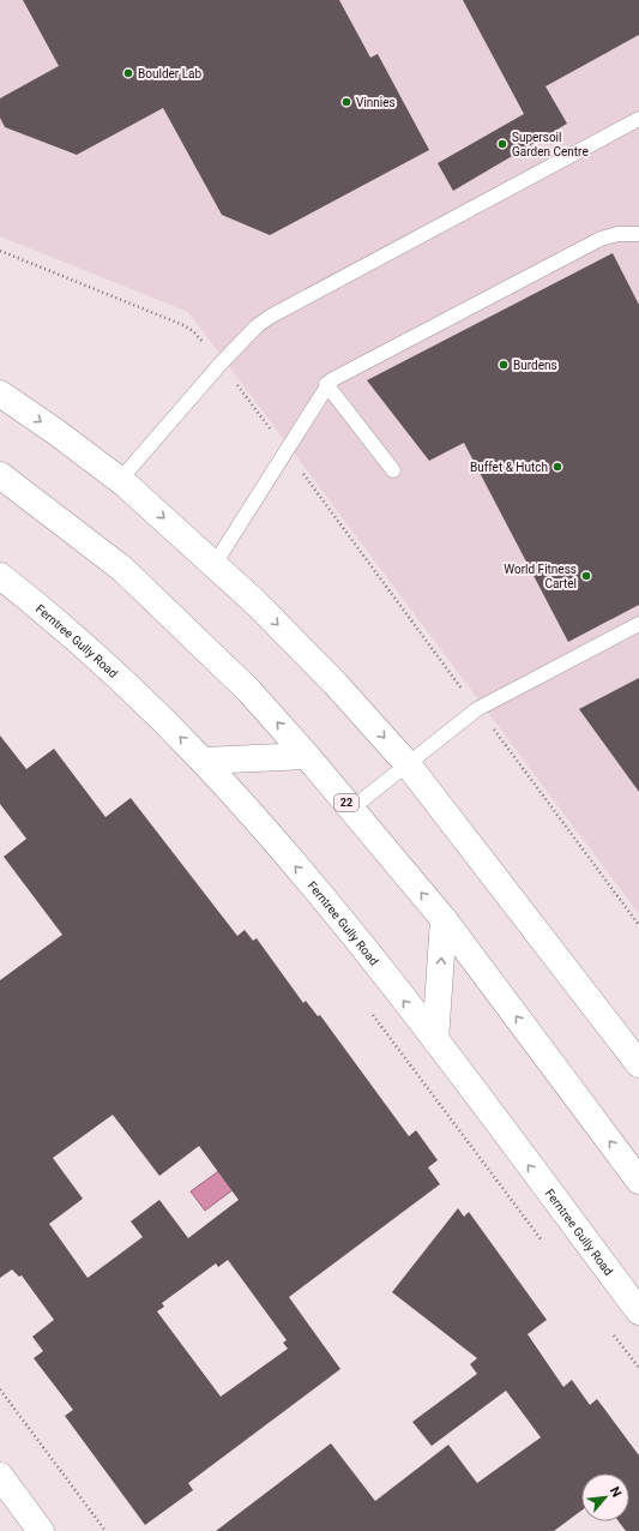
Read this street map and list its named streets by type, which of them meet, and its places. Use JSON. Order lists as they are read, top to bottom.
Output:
{
  "streets": {
    "main road": ["Ferntree Gully Road", "22"]
  },
  "places": [
    "Boulder Lab",
    "Vinnies",
    "Supersoil Garden Centre",
    "Burdens",
    "Buffet & Hutch",
    "World Fitness Cartel"
  ],
  "north": "top right"
}
